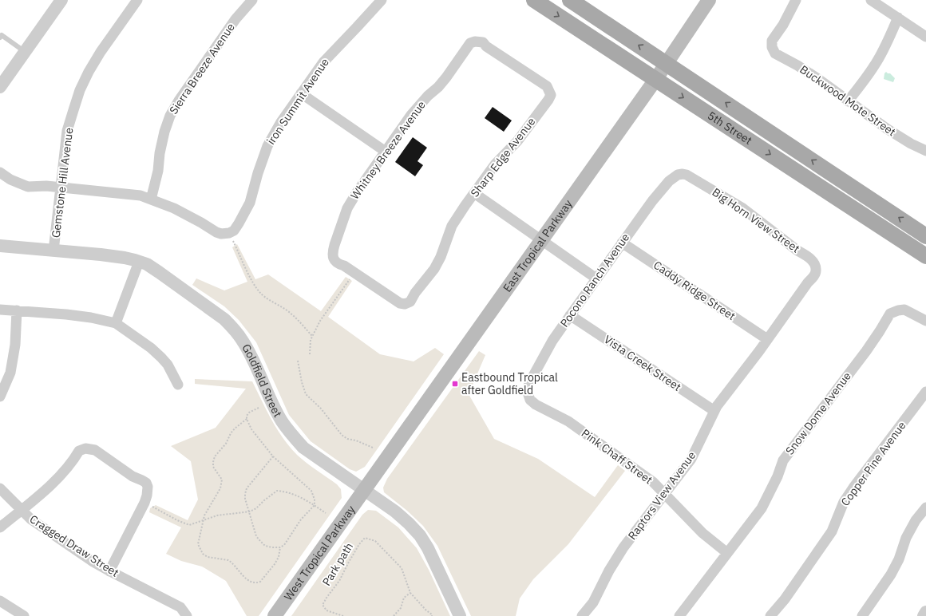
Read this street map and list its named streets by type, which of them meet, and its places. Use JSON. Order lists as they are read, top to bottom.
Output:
{
  "streets": {
    "main road": ["5th Street", "East Tropical Parkway", "West Tropical Parkway"],
    "street": [
      "Sierra Breeze Avenue",
      "Buckwood Mote Street",
      "iron Summit Avenue",
      "Whitney Breeze Avenue",
      "Sharp Edge Avenue",
      "Gemstone Hill Avenue",
      "Big Horn View Street",
      "Pocono Ranch Avenue",
      "Caddy Ridge Street",
      "Vista Creek Street",
      "Goldfield Street",
      "Snow Dome Avenue",
      "Pink Chaff Street",
      "Copper Pine Avenue",
      "Raptors View Avenue",
      "Cragged Draw Street"
    ],
    "path": ["Park path"]
  },
  "crossings": [
    ["5th Street", "East Tropical Parkway"],
    ["Whitney Breeze Avenue", "Sharp Edge Avenue"],
    ["Gemstone Hill Avenue", "Goldfield Street"],
    ["Big Horn View Street", "Pocono Ranch Avenue"],
    ["Big Horn View Street", "Raptors View Avenue"],
    ["East Tropical Parkway", "Goldfield Street"],
    ["East Tropical Parkway", "West Tropical Parkway"],
    ["Pocono Ranch Avenue", "Caddy Ridge Street"],
    ["Pocono Ranch Avenue", "Vista Creek Street"],
    ["Pocono Ranch Avenue", "Pink Chaff Street"],
    ["Caddy Ridge Street", "Raptors View Avenue"],
    ["Vista Creek Street", "Raptors View Avenue"],
    ["Goldfield Street", "West Tropical Parkway"],
    ["Snow Dome Avenue", "Pink Chaff Street"],
    ["Pink Chaff Street", "Raptors View Avenue"]
  ],
  "places": {
    "transit": ["Eastbound Tropical after Goldfield"]
  }
}
